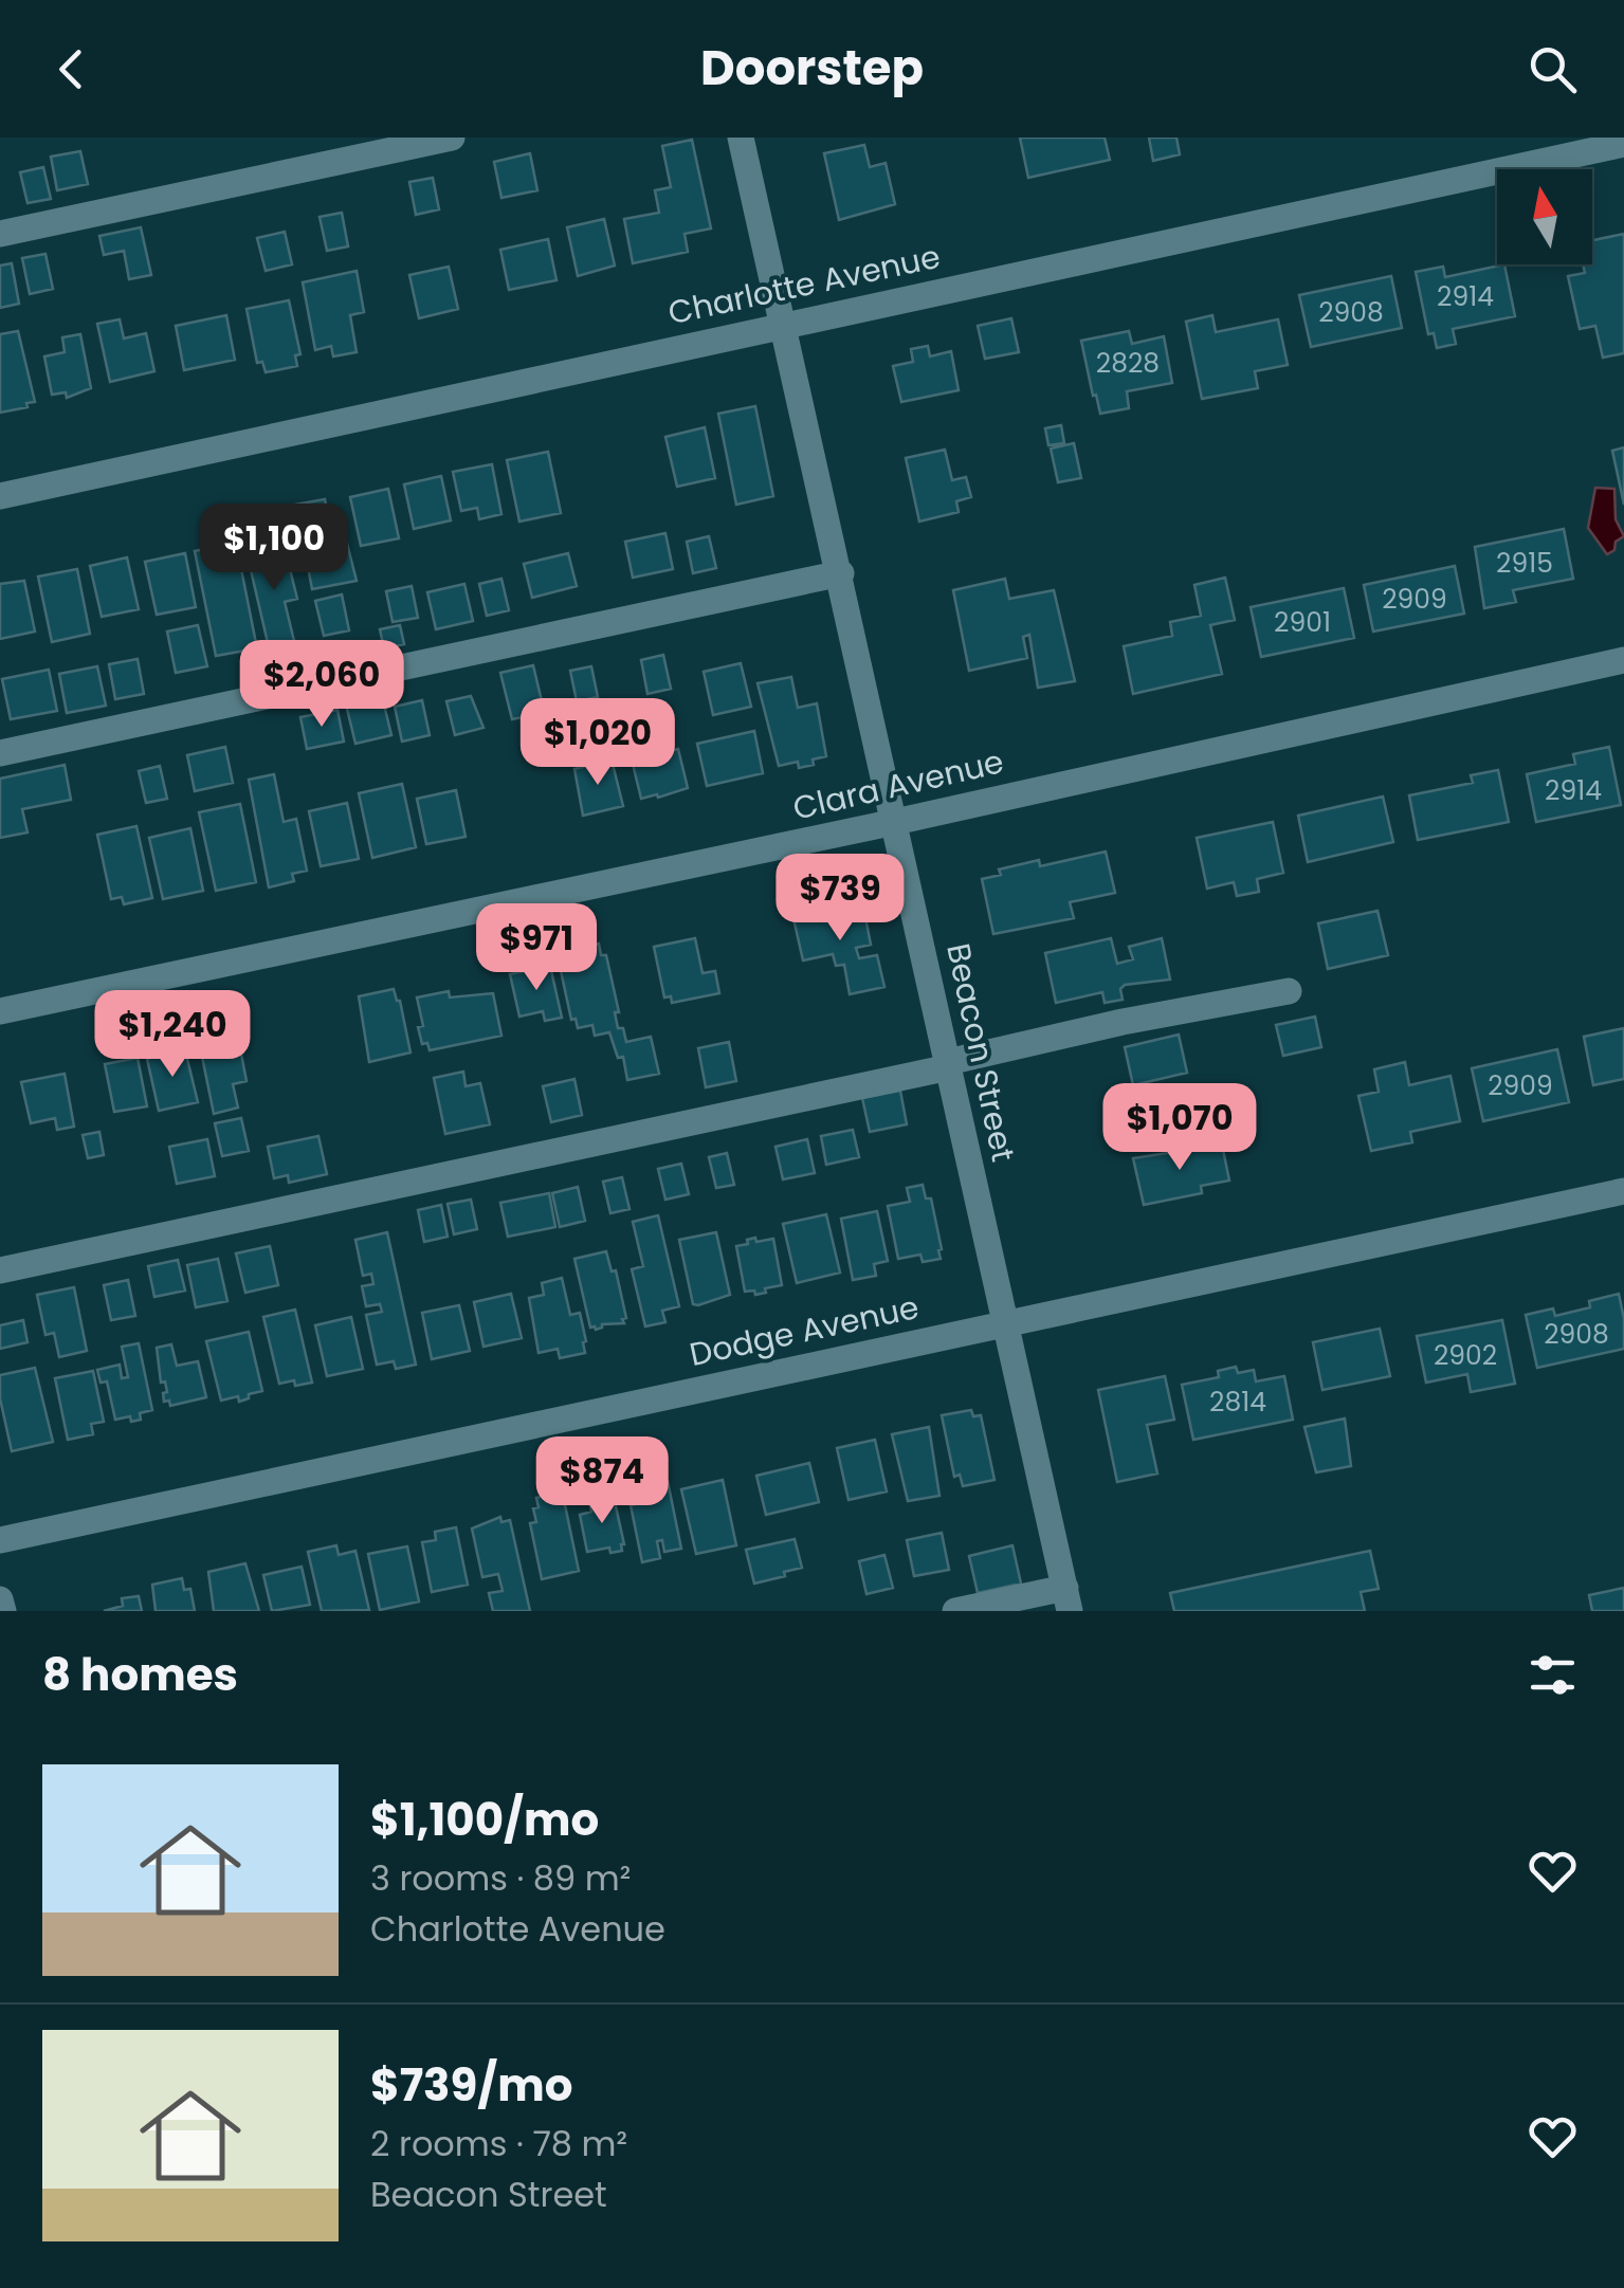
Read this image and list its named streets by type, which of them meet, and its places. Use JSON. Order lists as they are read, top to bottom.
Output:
{
  "streets": {
    "street": [
      "Charlotte Avenue",
      "Clara Avenue",
      "Beacon Street",
      "Dodge Avenue"
    ]
  },
  "crossings": [
    ["Charlotte Avenue", "Beacon Street"],
    ["Clara Avenue", "Beacon Street"],
    ["Beacon Street", "Dodge Avenue"]
  ],
  "house_numbers": [
    "2914",
    "2908",
    "2828",
    "2915",
    "2909",
    "2901",
    "2914",
    "2909",
    "2908",
    "2902",
    "2814"
  ],
  "north": "top",
  "page": {
    "header": "Doorstep",
    "price": [
      "$1,100",
      "$2,060",
      "$1,020",
      "$739",
      "$971",
      "$1,240",
      "$1,070",
      "$874"
    ],
    "heading": "8 homes",
    "list": [
      {
        "name": "$1,100/mo",
        "note": "3 rooms · 89 m² · Charlotte Avenue"
      },
      {
        "name": "$739/mo",
        "note": "2 rooms · 78 m² · Beacon Street"
      }
    ]
  }
}
